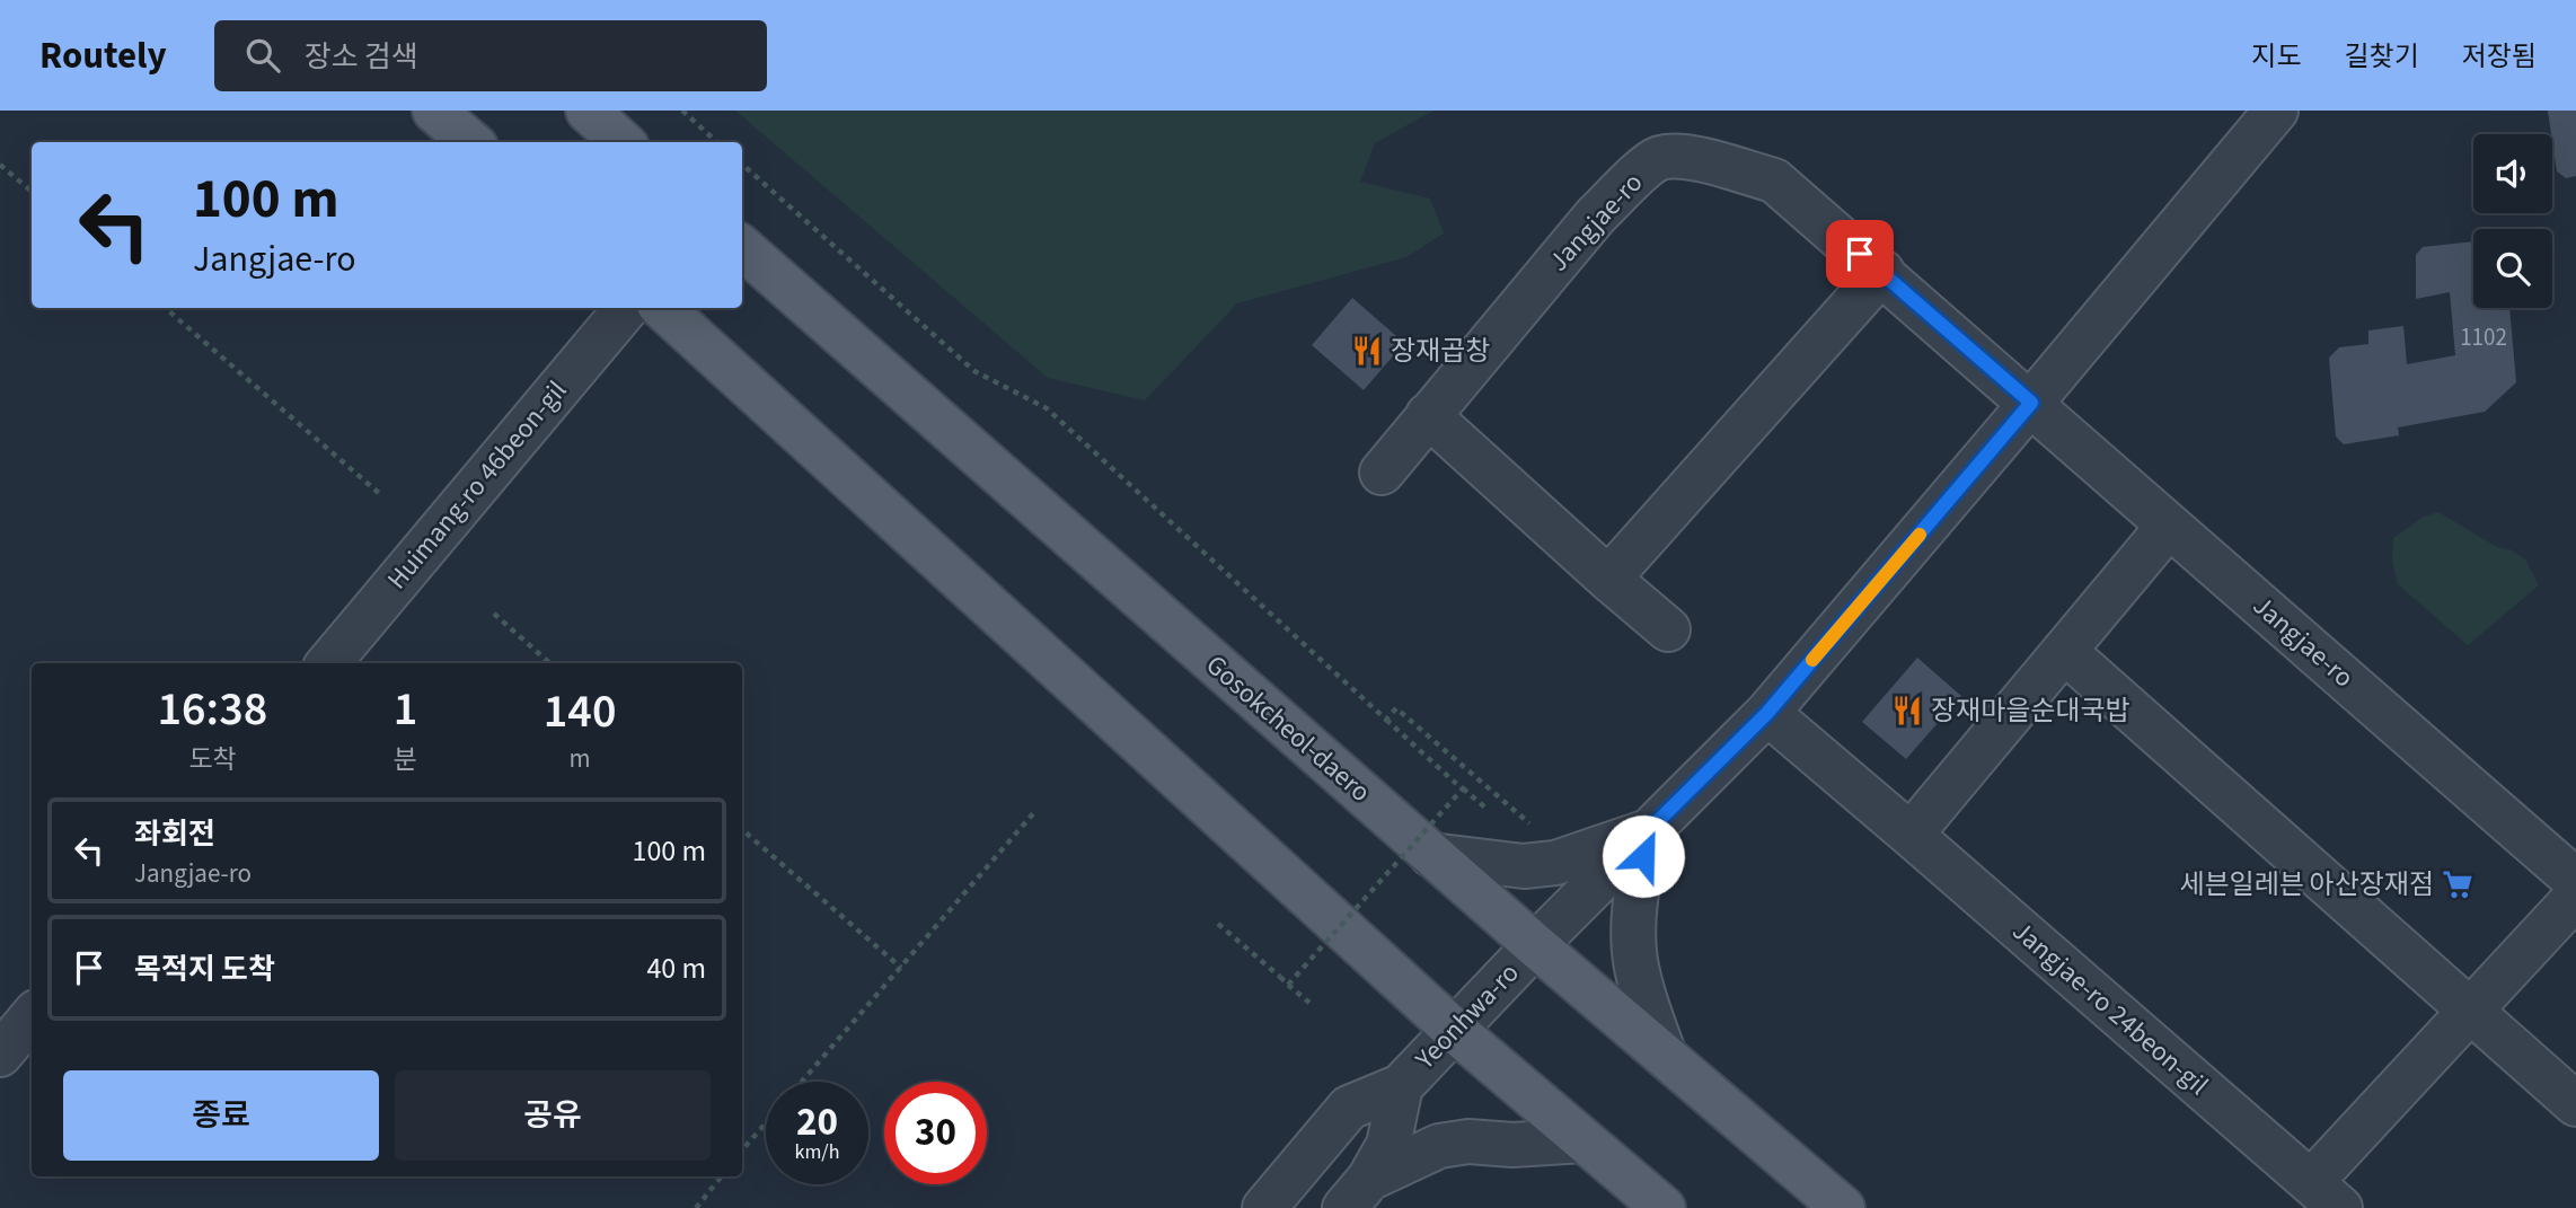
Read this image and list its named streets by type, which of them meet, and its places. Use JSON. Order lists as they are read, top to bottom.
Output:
{
  "streets": {
    "main road": ["Gosokcheol-daero"],
    "street": [
      "Jangjae-ro",
      "Huimang-ro 46beon-gil",
      "Jangjae-ro 24beon-gil",
      "Yeonhwa-ro"
    ]
  },
  "crossings": [
    ["Gosokcheol-daero", "Yeonhwa-ro"]
  ],
  "places": {
    "restaurant": ["장재곱창", "장재마을순대국밥"],
    "supermarket": ["세븐일레븐 아산장재점"]
  },
  "house_numbers": ["1102"],
  "page": {
    "header": "Routely",
    "search": "장소 검색",
    "nav": ["지도", "길찾기", "저장됨"],
    "turn": ["100 m", "Jangjae-ro"],
    "eta": [
      "16:38",
      "도착",
      "1",
      "분",
      "140",
      "m"
    ],
    "list": [
      {
        "name": "좌회전",
        "note": "Jangjae-ro",
        "value": "100 m"
      },
      {
        "name": "목적지 도착",
        "value": "40 m"
      }
    ],
    "buttons": ["종료", "공유"],
    "speed": "20 km/h",
    "limit": "30"
  }
}
